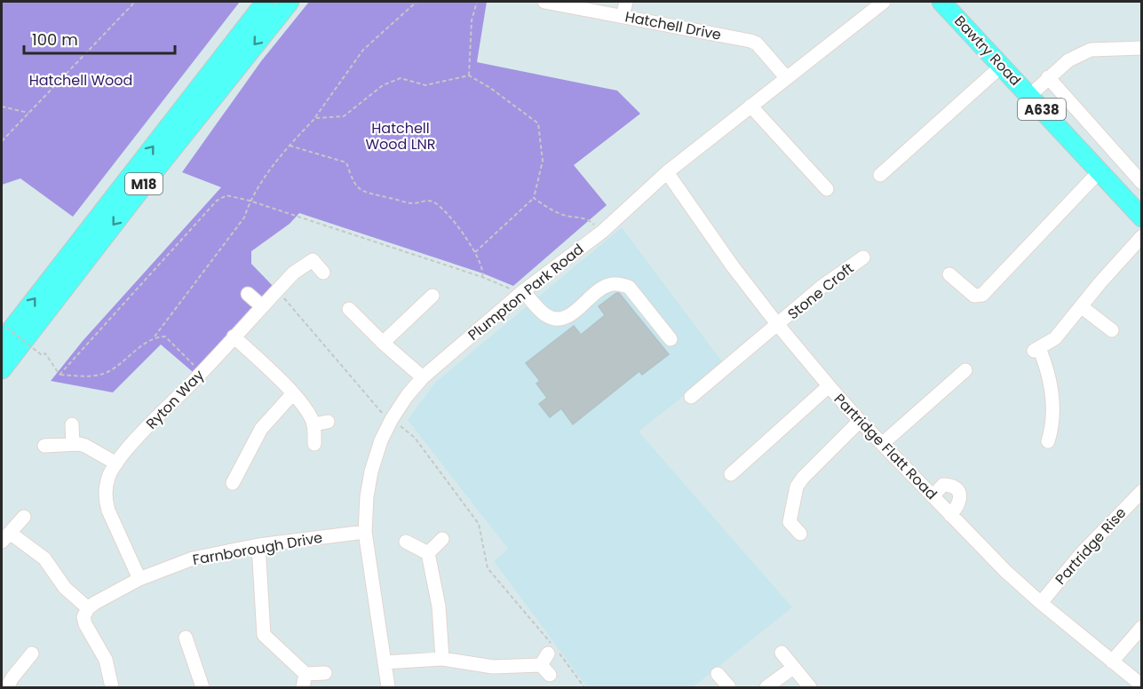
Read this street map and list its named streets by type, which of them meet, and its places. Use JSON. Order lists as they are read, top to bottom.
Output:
{
  "streets": {
    "highway": ["Bawtry Road", "A638", "M18"],
    "street": [
      "Hatchell Drive",
      "Stone Croft",
      "Plumpton Park Road",
      "Ryton Way",
      "Partridge Flatt Road",
      "Partridge Rise",
      "Farnborough Drive"
    ]
  },
  "crossings": [
    ["Hatchell Drive", "Plumpton Park Road"],
    ["Stone Croft", "Partridge Flatt Road"],
    ["Plumpton Park Road", "Partridge Flatt Road"],
    ["Plumpton Park Road", "Farnborough Drive"],
    ["Ryton Way", "Farnborough Drive"],
    ["Partridge Flatt Road", "Partridge Rise"]
  ],
  "parks": ["Hatchell Wood", "Hatchell Wood LNR"],
  "scale_bar": "100 m"
}
